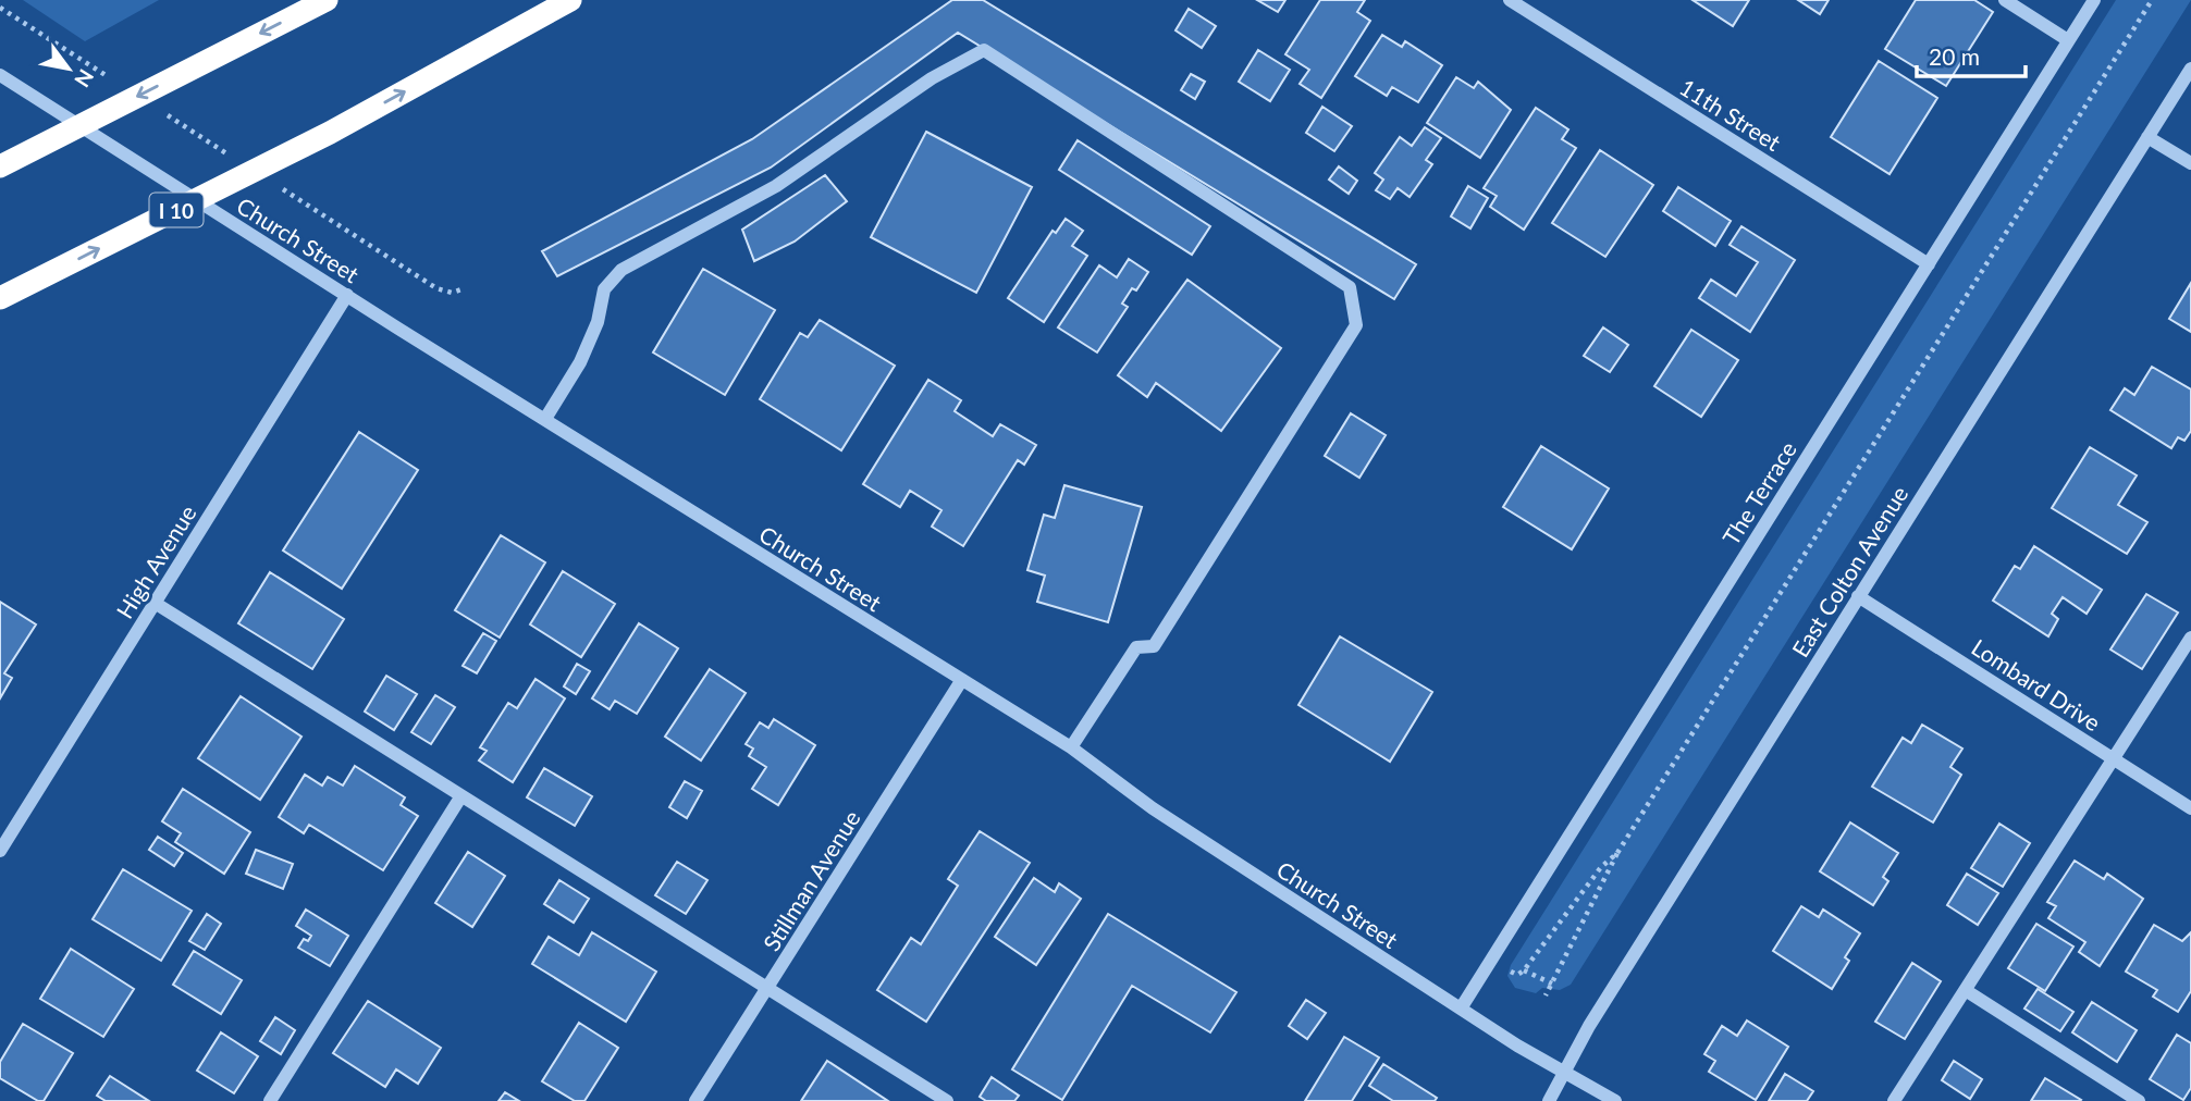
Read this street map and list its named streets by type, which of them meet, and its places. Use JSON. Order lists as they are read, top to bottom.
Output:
{
  "streets": {
    "highway": ["I 10"],
    "street": [
      "11th Street",
      "Church Street",
      "The Terrace",
      "High Avenue",
      "East Colton Avenue",
      "Lombard Drive",
      "Stillman Avenue"
    ]
  },
  "crossings": [
    ["11th Street", "The Terrace"],
    ["Church Street", "The Terrace"],
    ["Church Street", "High Avenue"],
    ["Church Street", "East Colton Avenue"],
    ["Church Street", "Stillman Avenue"],
    ["East Colton Avenue", "Lombard Drive"]
  ],
  "scale_bar": "20 m",
  "north": "bottom right"
}
